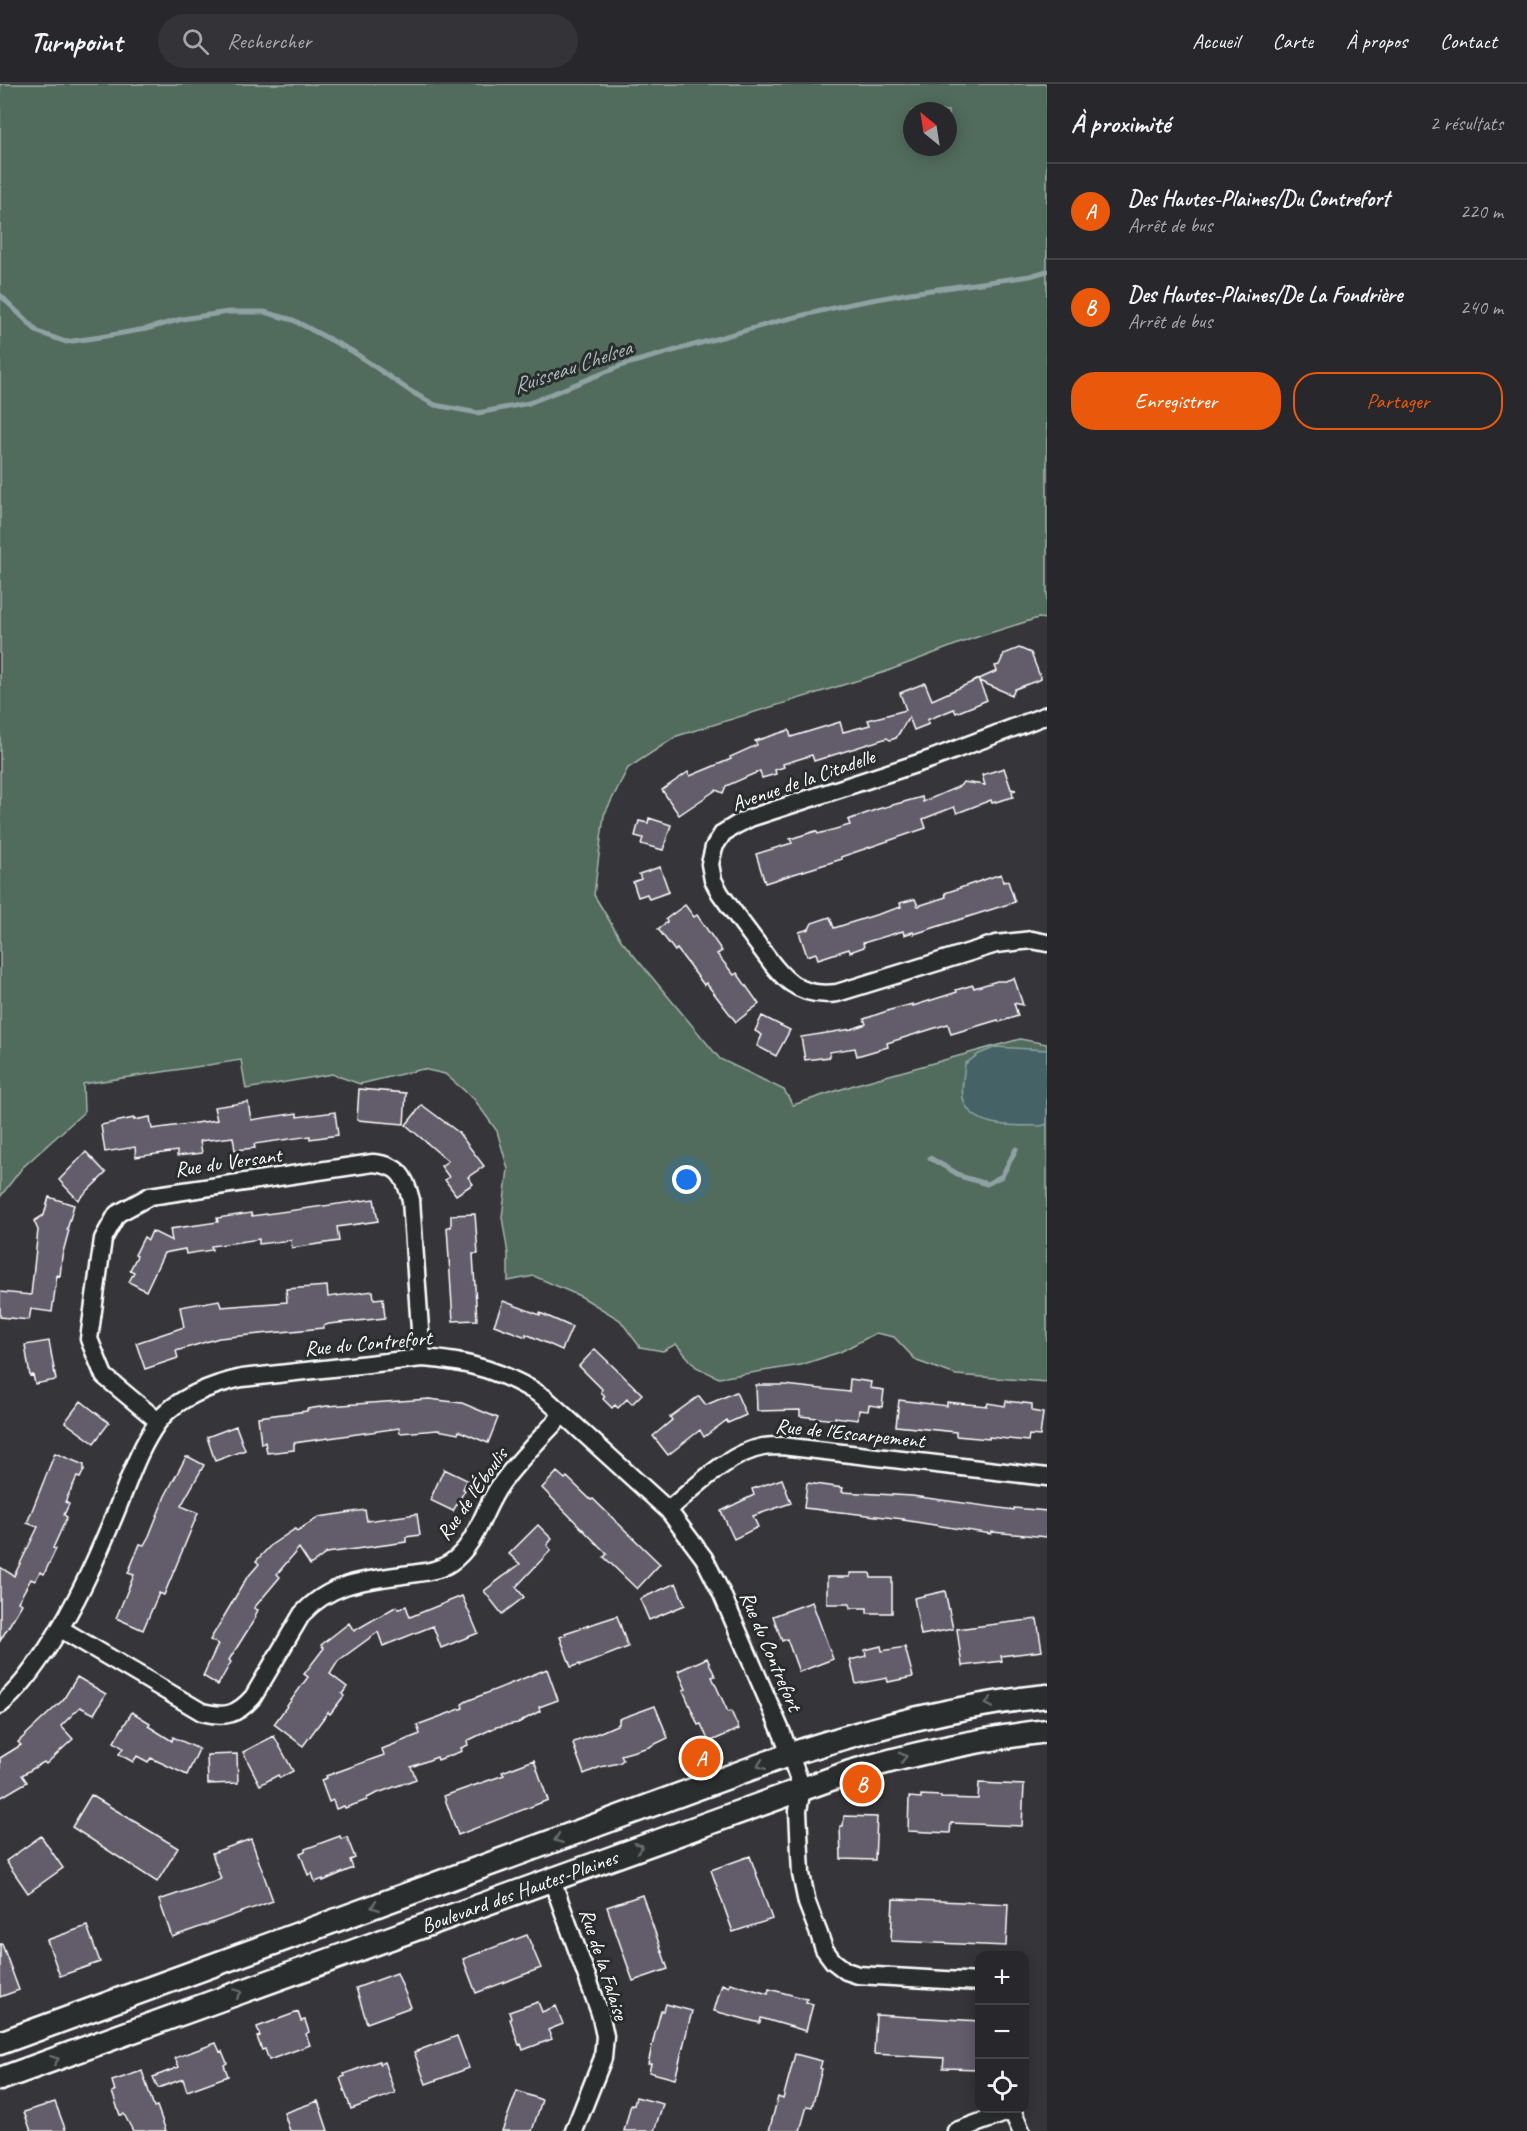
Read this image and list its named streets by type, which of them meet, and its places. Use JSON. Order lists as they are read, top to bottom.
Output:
{
  "streets": {
    "street": [
      "Avenue de la Citadelle",
      "Rue du Versant",
      "Rue du Contrefort",
      "Rue de l'Escarpement",
      "Rue de l'Éboulis",
      "Boulevard des Hautes-Plaines",
      "Rue de la Falaise"
    ]
  },
  "crossings": [
    ["Rue du Versant", "Rue du Contrefort"],
    ["Rue du Contrefort", "Rue de l'Escarpement"],
    ["Rue du Contrefort", "Rue de l'Éboulis"],
    ["Rue du Contrefort", "Boulevard des Hautes-Plaines"],
    ["Boulevard des Hautes-Plaines", "Rue de la Falaise"]
  ],
  "water": ["Ruisseau Chelsea"],
  "north": "top left",
  "page": {
    "header": "Turnpoint",
    "search": "Rechercher",
    "nav": [
      "Accueil",
      "Carte",
      "À propos",
      "Contact"
    ],
    "heading": ["À proximité", "2 résultats"],
    "list": [
      {
        "mark": "A",
        "name": "Des Hautes-Plaines/Du Contrefort",
        "note": "Arrêt de bus",
        "value": "220 m"
      },
      {
        "mark": "B",
        "name": "Des Hautes-Plaines/De La Fondrière",
        "note": "Arrêt de bus",
        "value": "240 m"
      }
    ],
    "buttons": ["Enregistrer", "Partager"],
    "pins": ["A", "B"],
    "map_buttons": ["+", "−"]
  }
}
